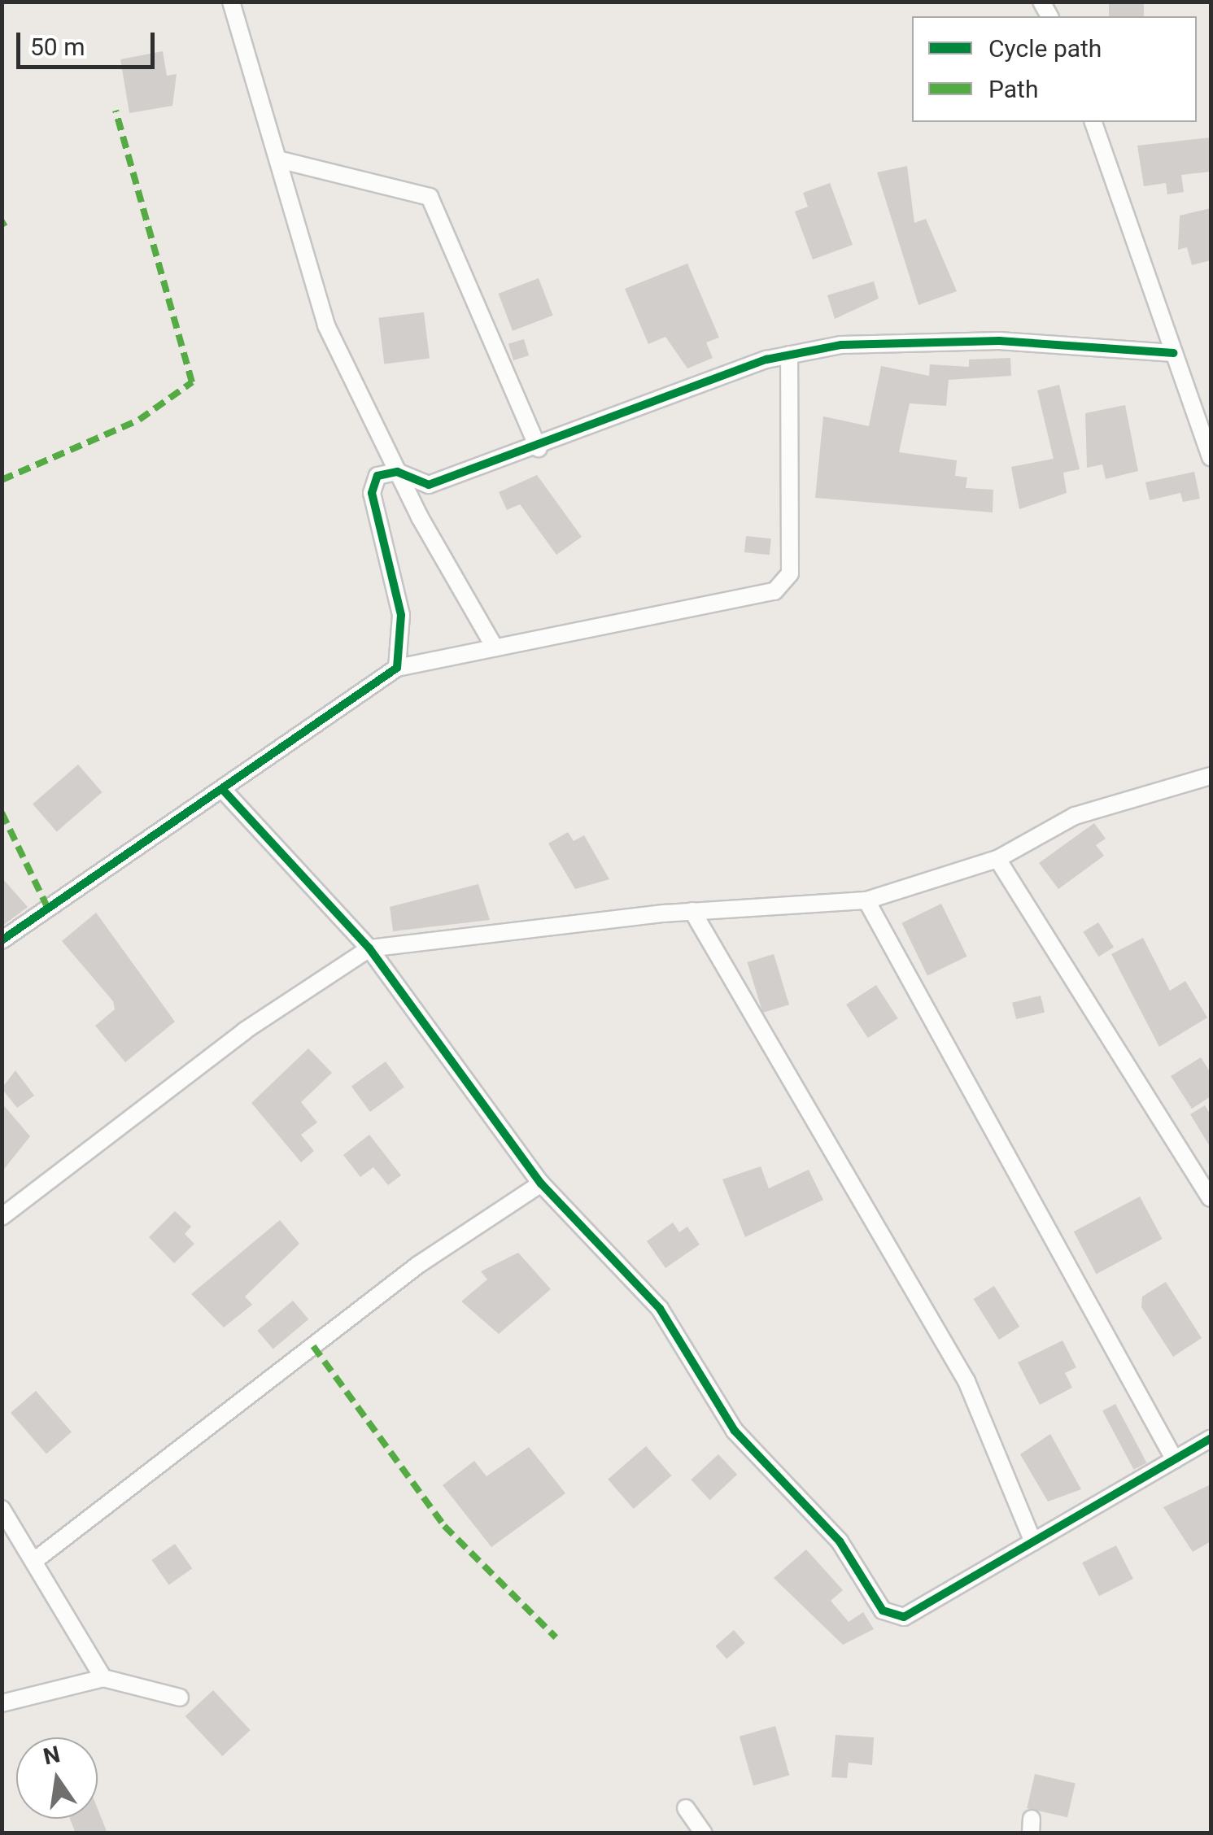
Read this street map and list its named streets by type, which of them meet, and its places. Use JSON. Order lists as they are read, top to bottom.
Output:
{
  "legend": ["Cycle path", "Path"],
  "scale_bar": "50 m",
  "north": "top"
}
